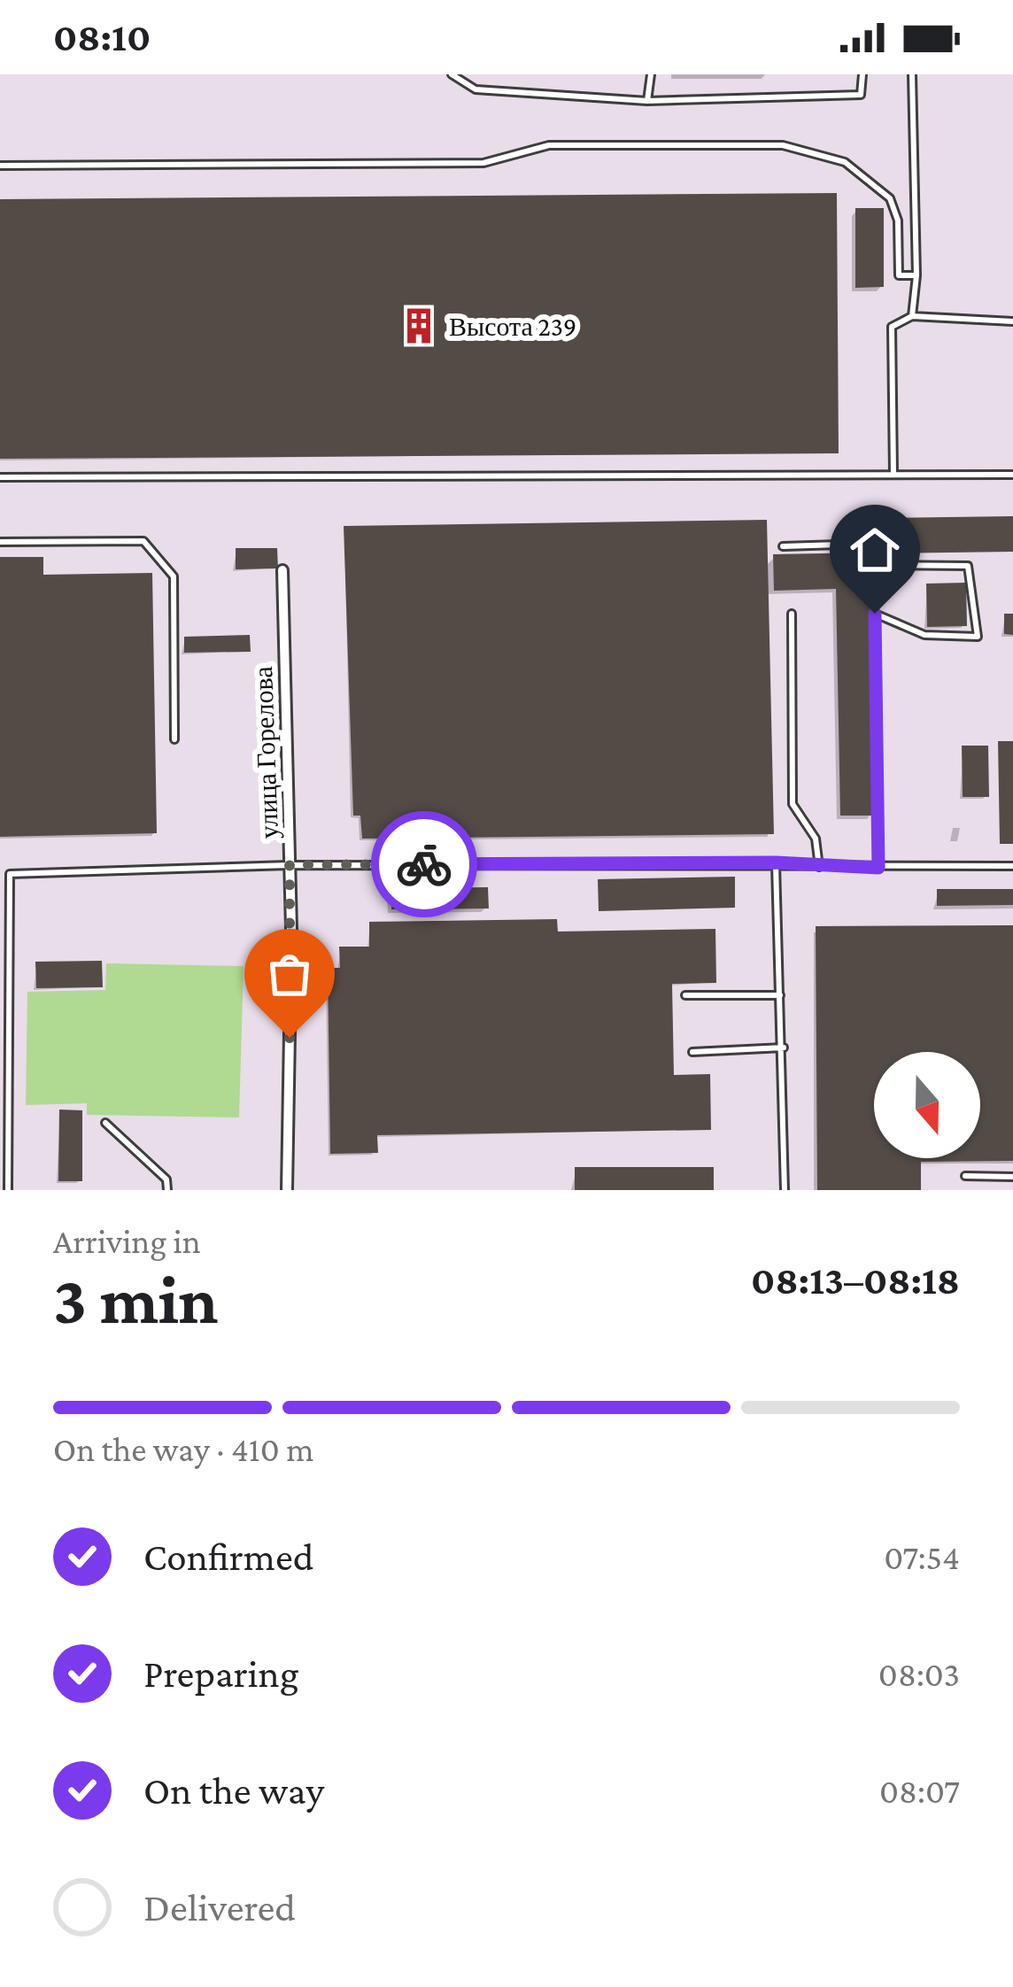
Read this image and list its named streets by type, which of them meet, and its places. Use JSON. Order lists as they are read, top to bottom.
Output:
{
  "streets": {
    "street": ["улица Горелова"]
  },
  "places": {
    "building": ["Высота 239"]
  },
  "north": "bottom",
  "page": {
    "status": "08:10",
    "heading": ["3 min", "Arriving in", "08:13–08:18"],
    "bar": "On the way · 410 m",
    "list": [
      ["Confirmed", "07:54"],
      ["Preparing", "08:03"],
      ["On the way", "08:07"],
      "Delivered"
    ]
  }
}
